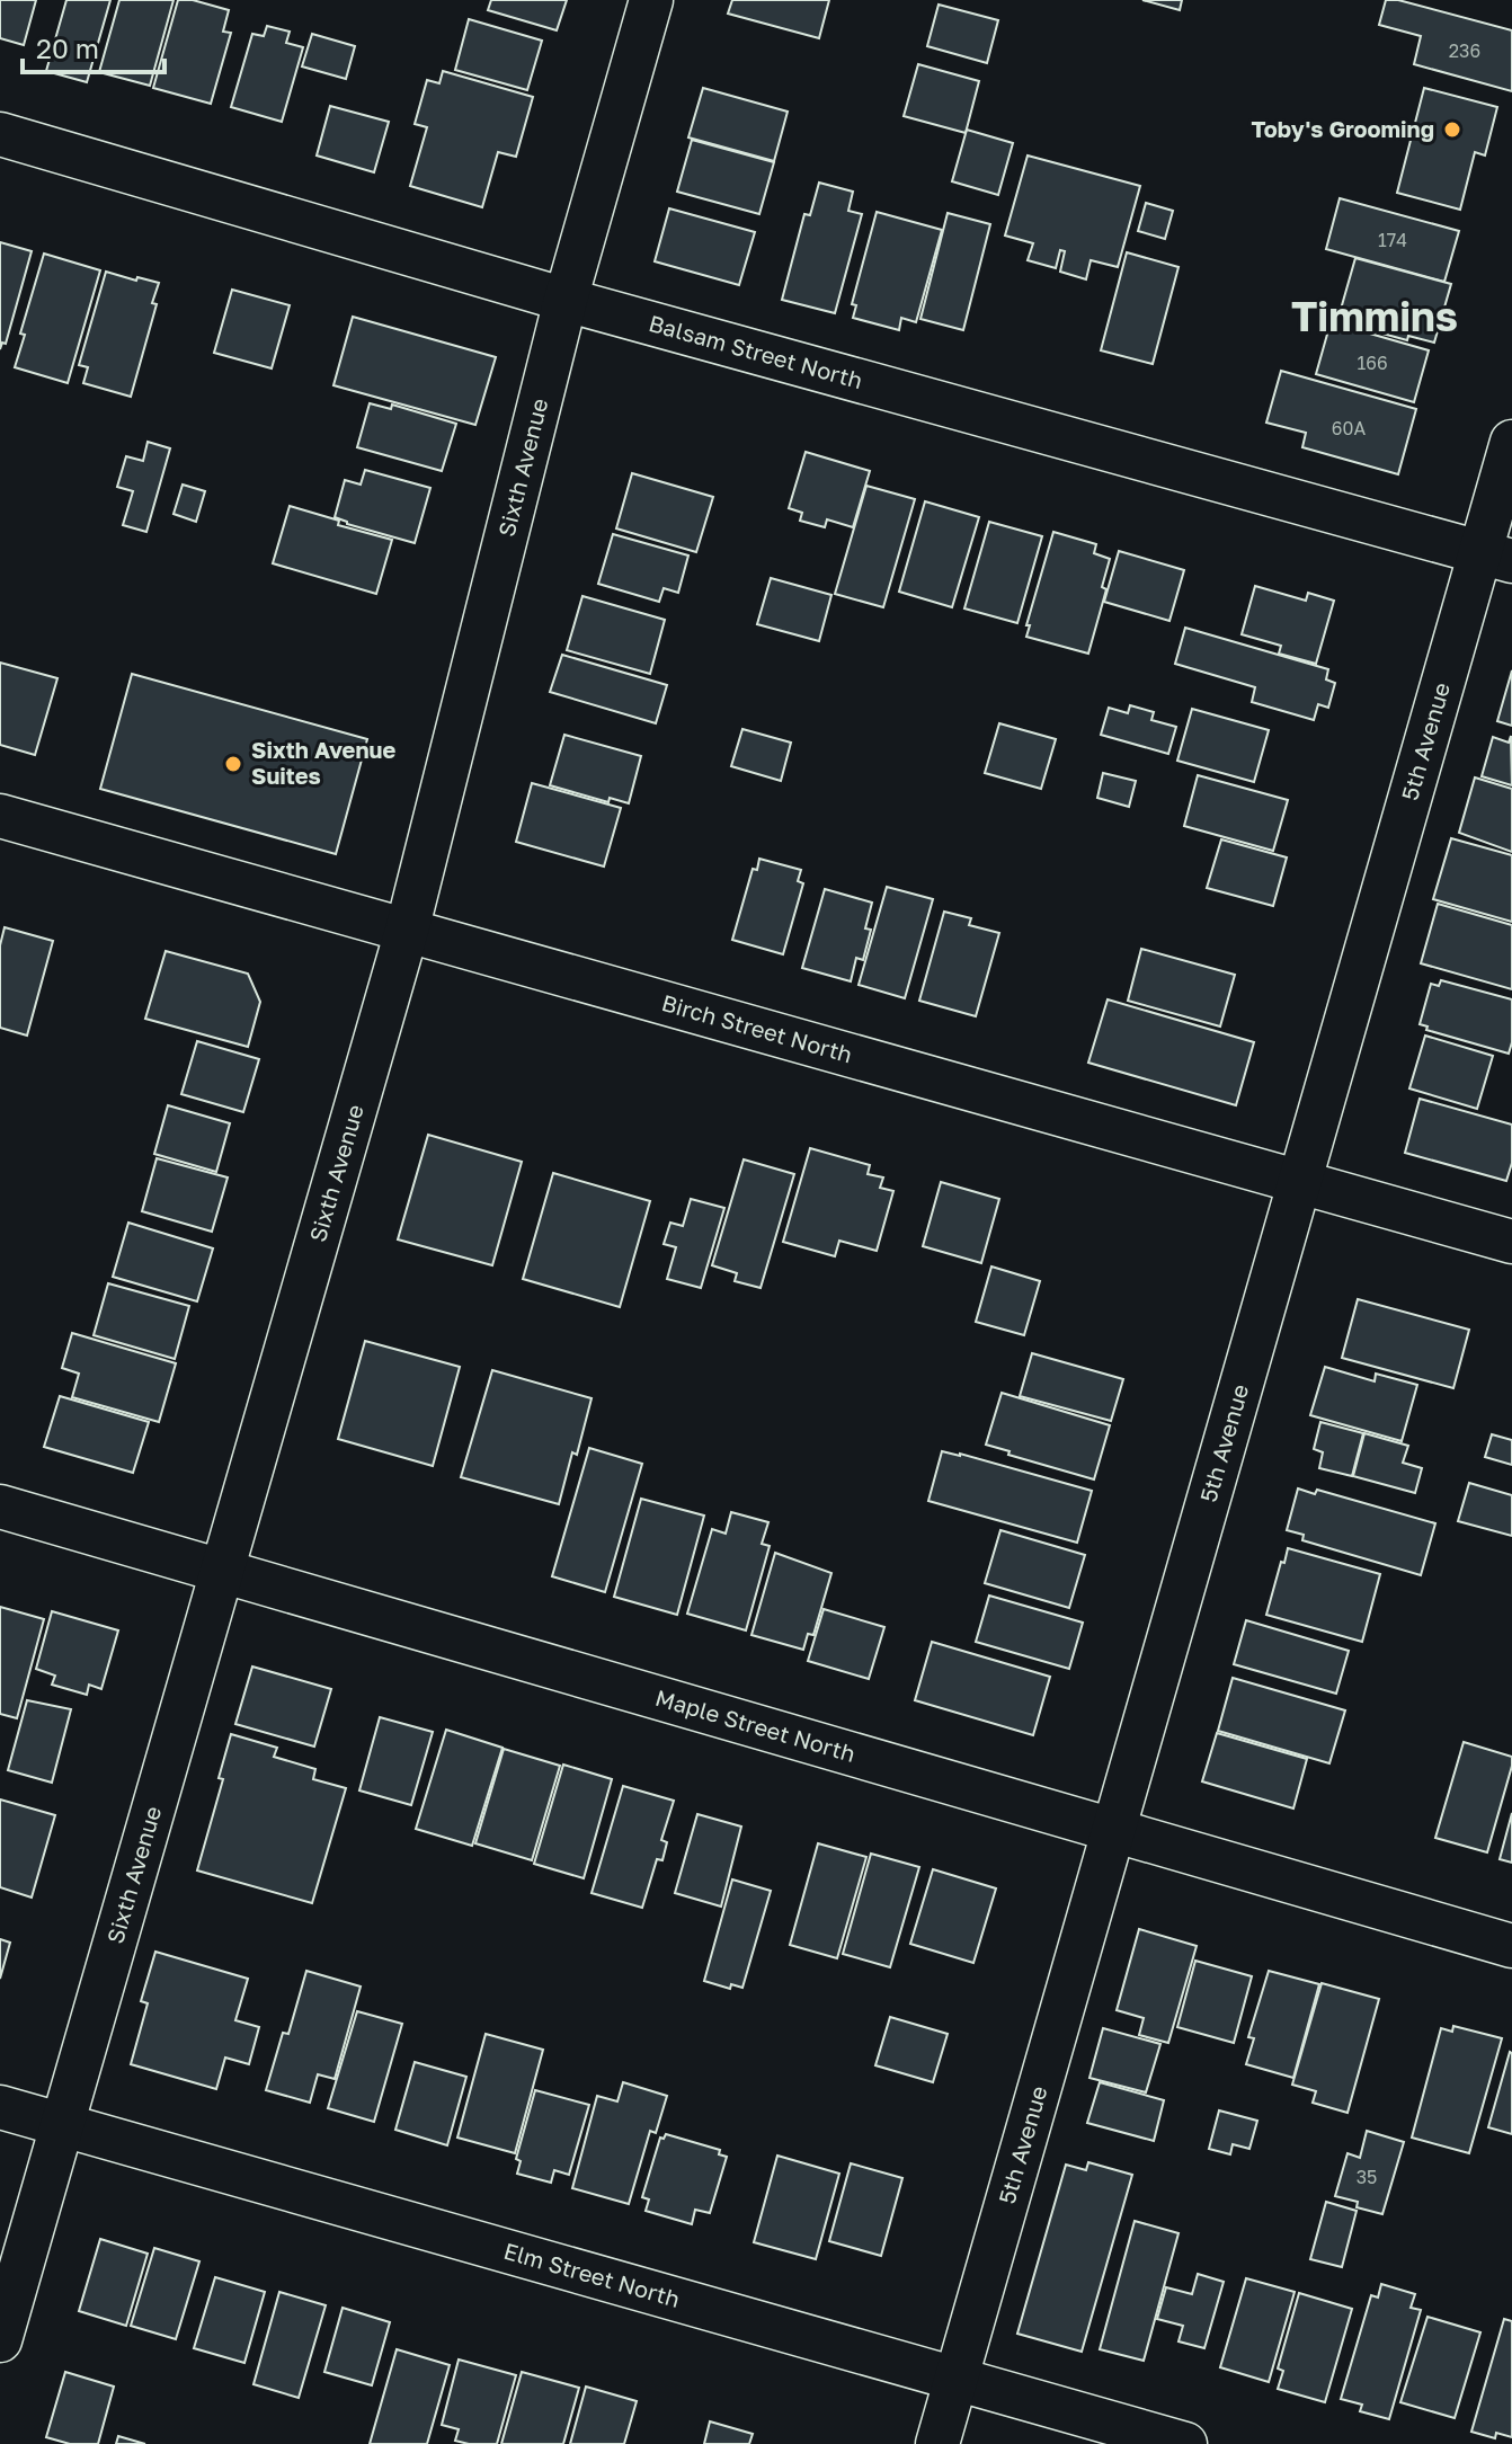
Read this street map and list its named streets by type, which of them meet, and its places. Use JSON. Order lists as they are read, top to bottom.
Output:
{
  "streets": {
    "street": [
      "Balsam Street North",
      "Sixth Avenue",
      "5th Avenue",
      "Birch Street North",
      "Maple Street North",
      "Elm Street North"
    ]
  },
  "crossings": [
    ["Balsam Street North", "Sixth Avenue"],
    ["Balsam Street North", "5th Avenue"],
    ["Sixth Avenue", "Birch Street North"],
    ["Sixth Avenue", "Maple Street North"],
    ["Sixth Avenue", "Elm Street North"],
    ["5th Avenue", "Birch Street North"],
    ["5th Avenue", "Maple Street North"],
    ["5th Avenue", "Elm Street North"]
  ],
  "districts": ["Timmins"],
  "places": ["Toby's Grooming", "Sixth Avenue Suites"],
  "house_numbers": [
    "236",
    "174",
    "166",
    "60A",
    "35"
  ],
  "scale_bar": "20 m"
}
